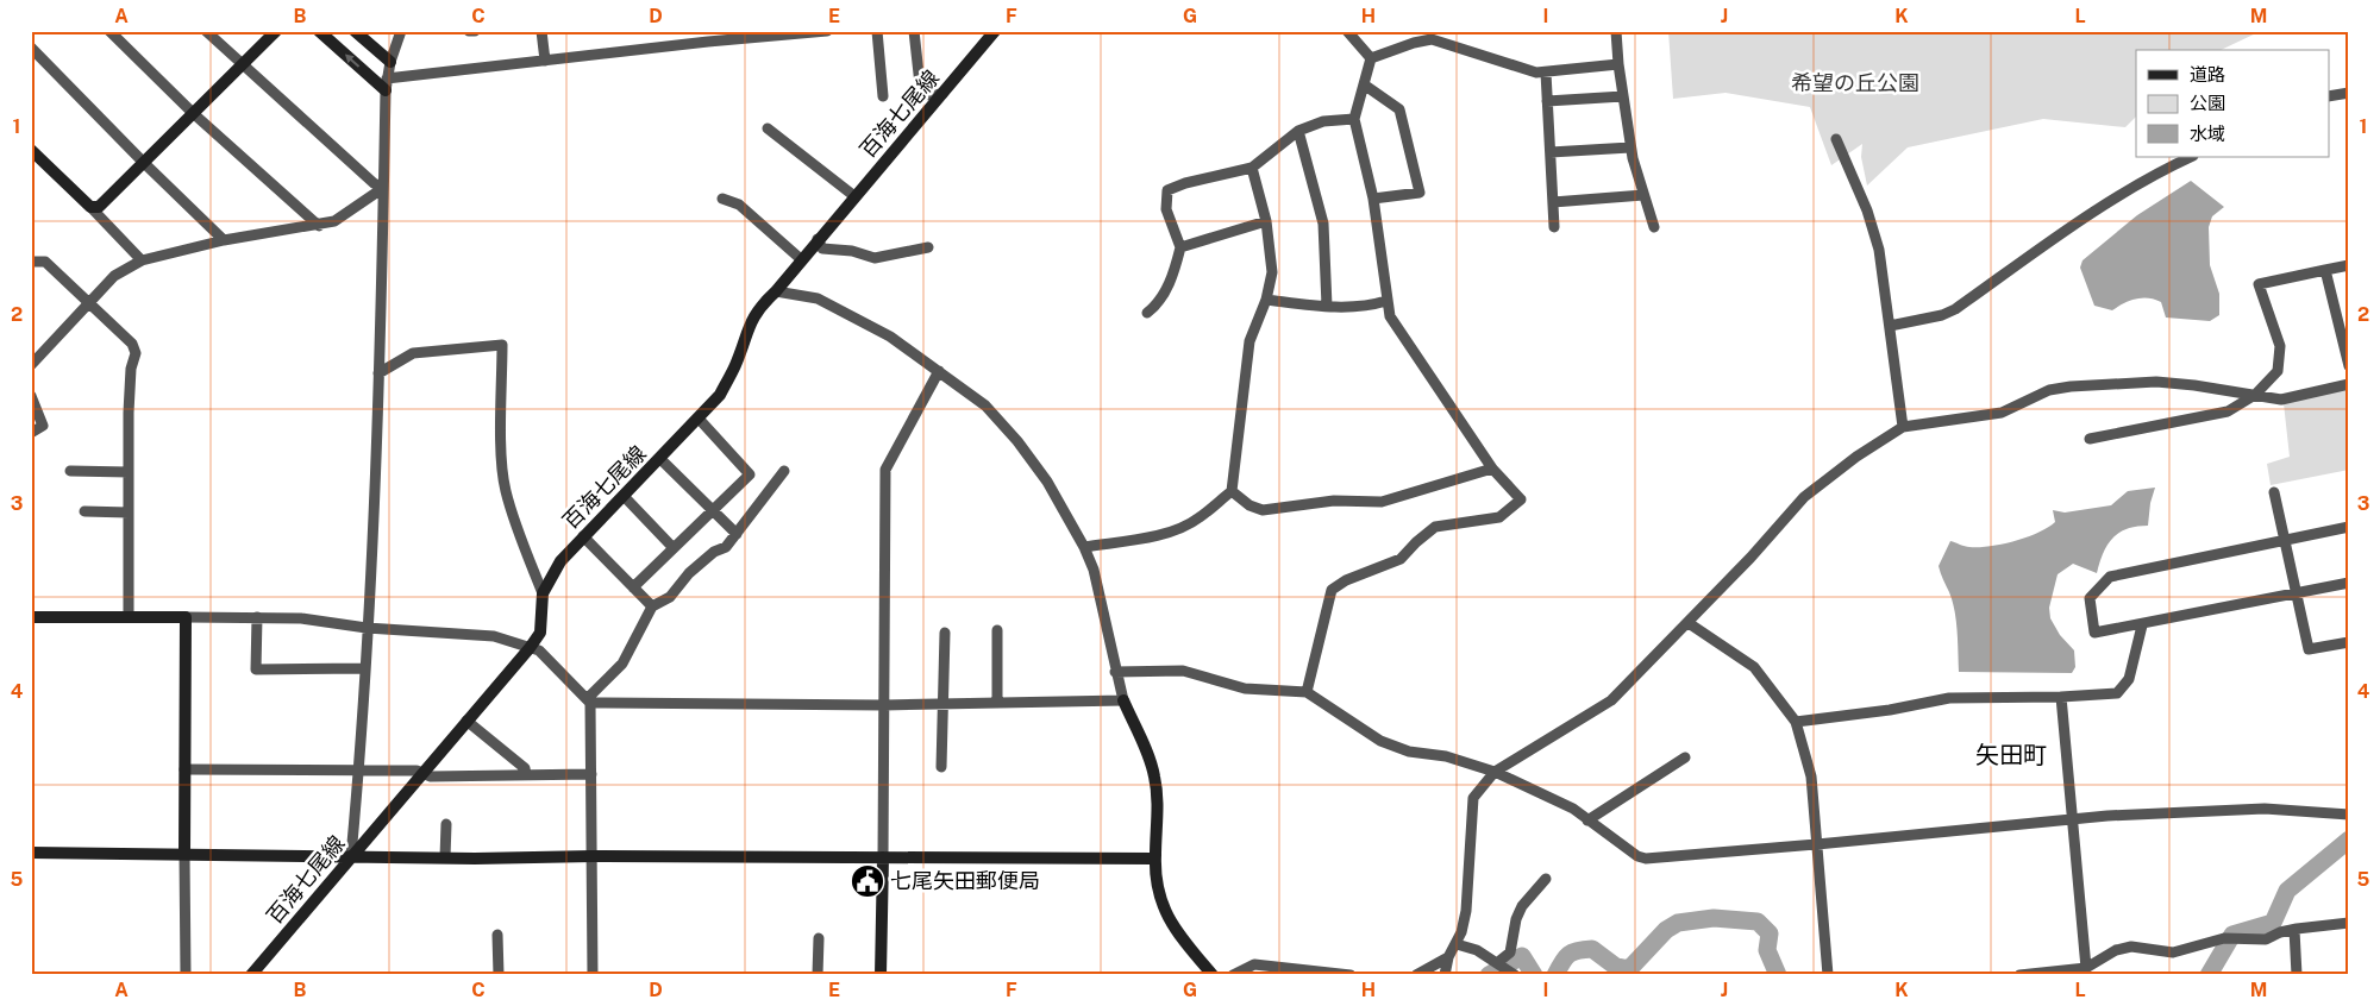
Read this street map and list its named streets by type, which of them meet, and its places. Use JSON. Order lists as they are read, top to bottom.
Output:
{
  "streets": {
    "street": ["百海七尾線"]
  },
  "districts": ["矢田町"],
  "parks": ["希望の丘公園"],
  "places": {
    "public building": ["七尾矢田郵便局"]
  },
  "legend": ["道路", "公園", "水域"],
  "grid": {
    "columns": [
      "A",
      "B",
      "C",
      "D",
      "E",
      "F",
      "G",
      "H",
      "I",
      "J",
      "K",
      "L",
      "M"
    ],
    "rows": [
      "1",
      "2",
      "3",
      "4",
      "5"
    ]
  }
}
